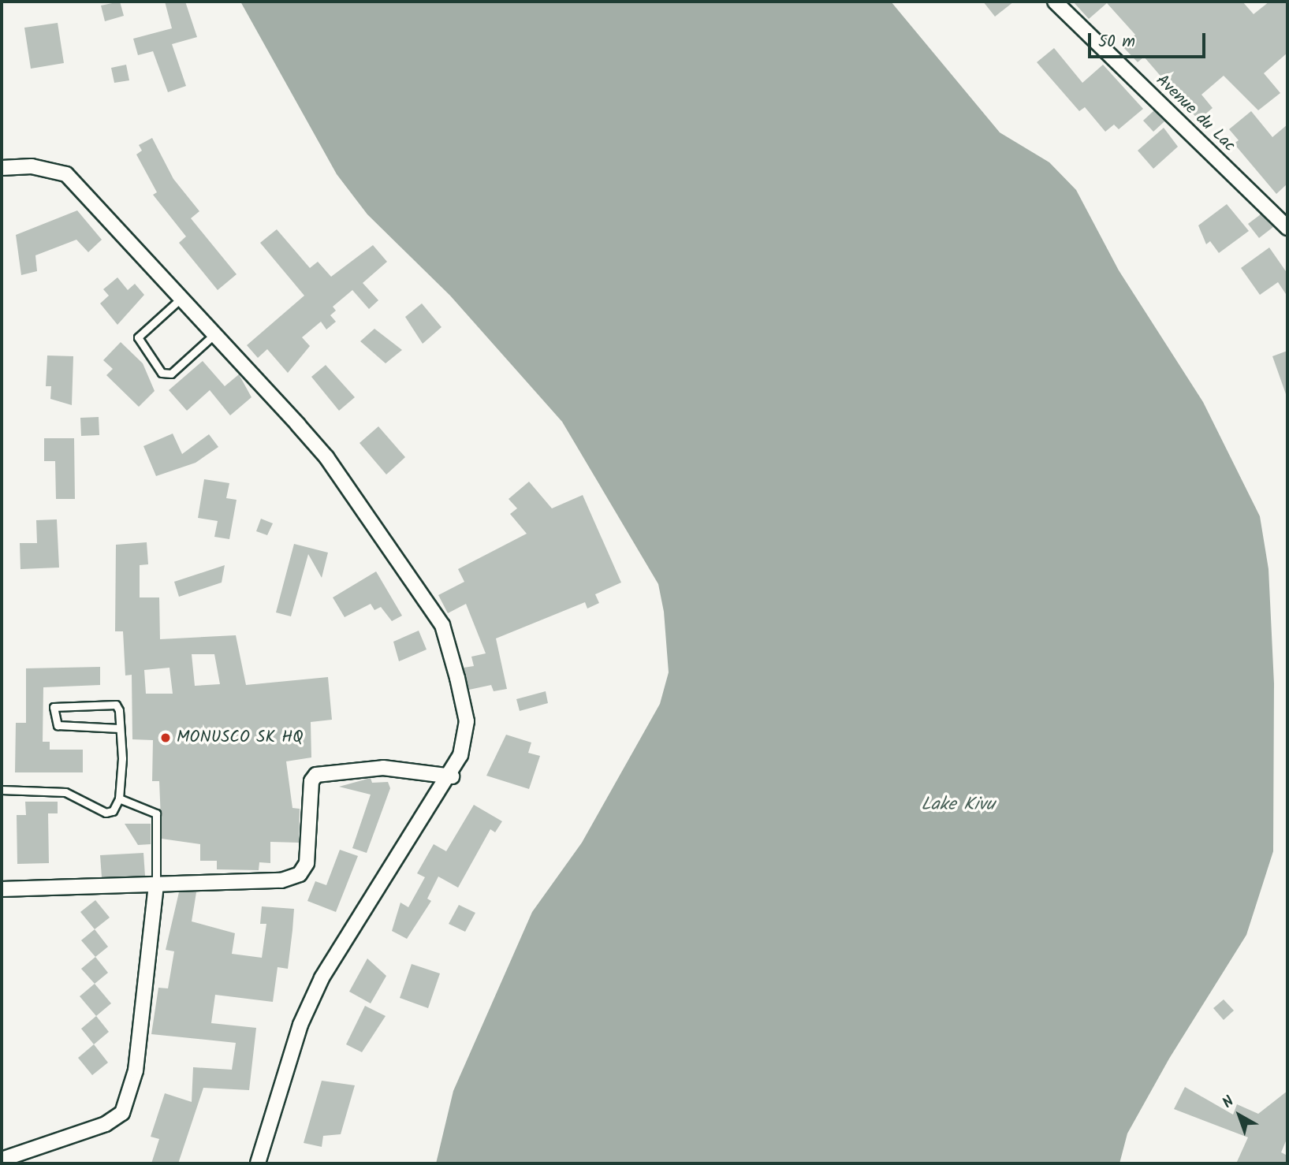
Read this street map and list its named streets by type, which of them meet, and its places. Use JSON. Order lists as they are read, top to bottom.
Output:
{
  "streets": {
    "street": ["Avenue du Lac"]
  },
  "water": ["Lake Kivu"],
  "places": ["MONUSCO SK HQ"],
  "scale_bar": "50 m",
  "north": "top left"
}
